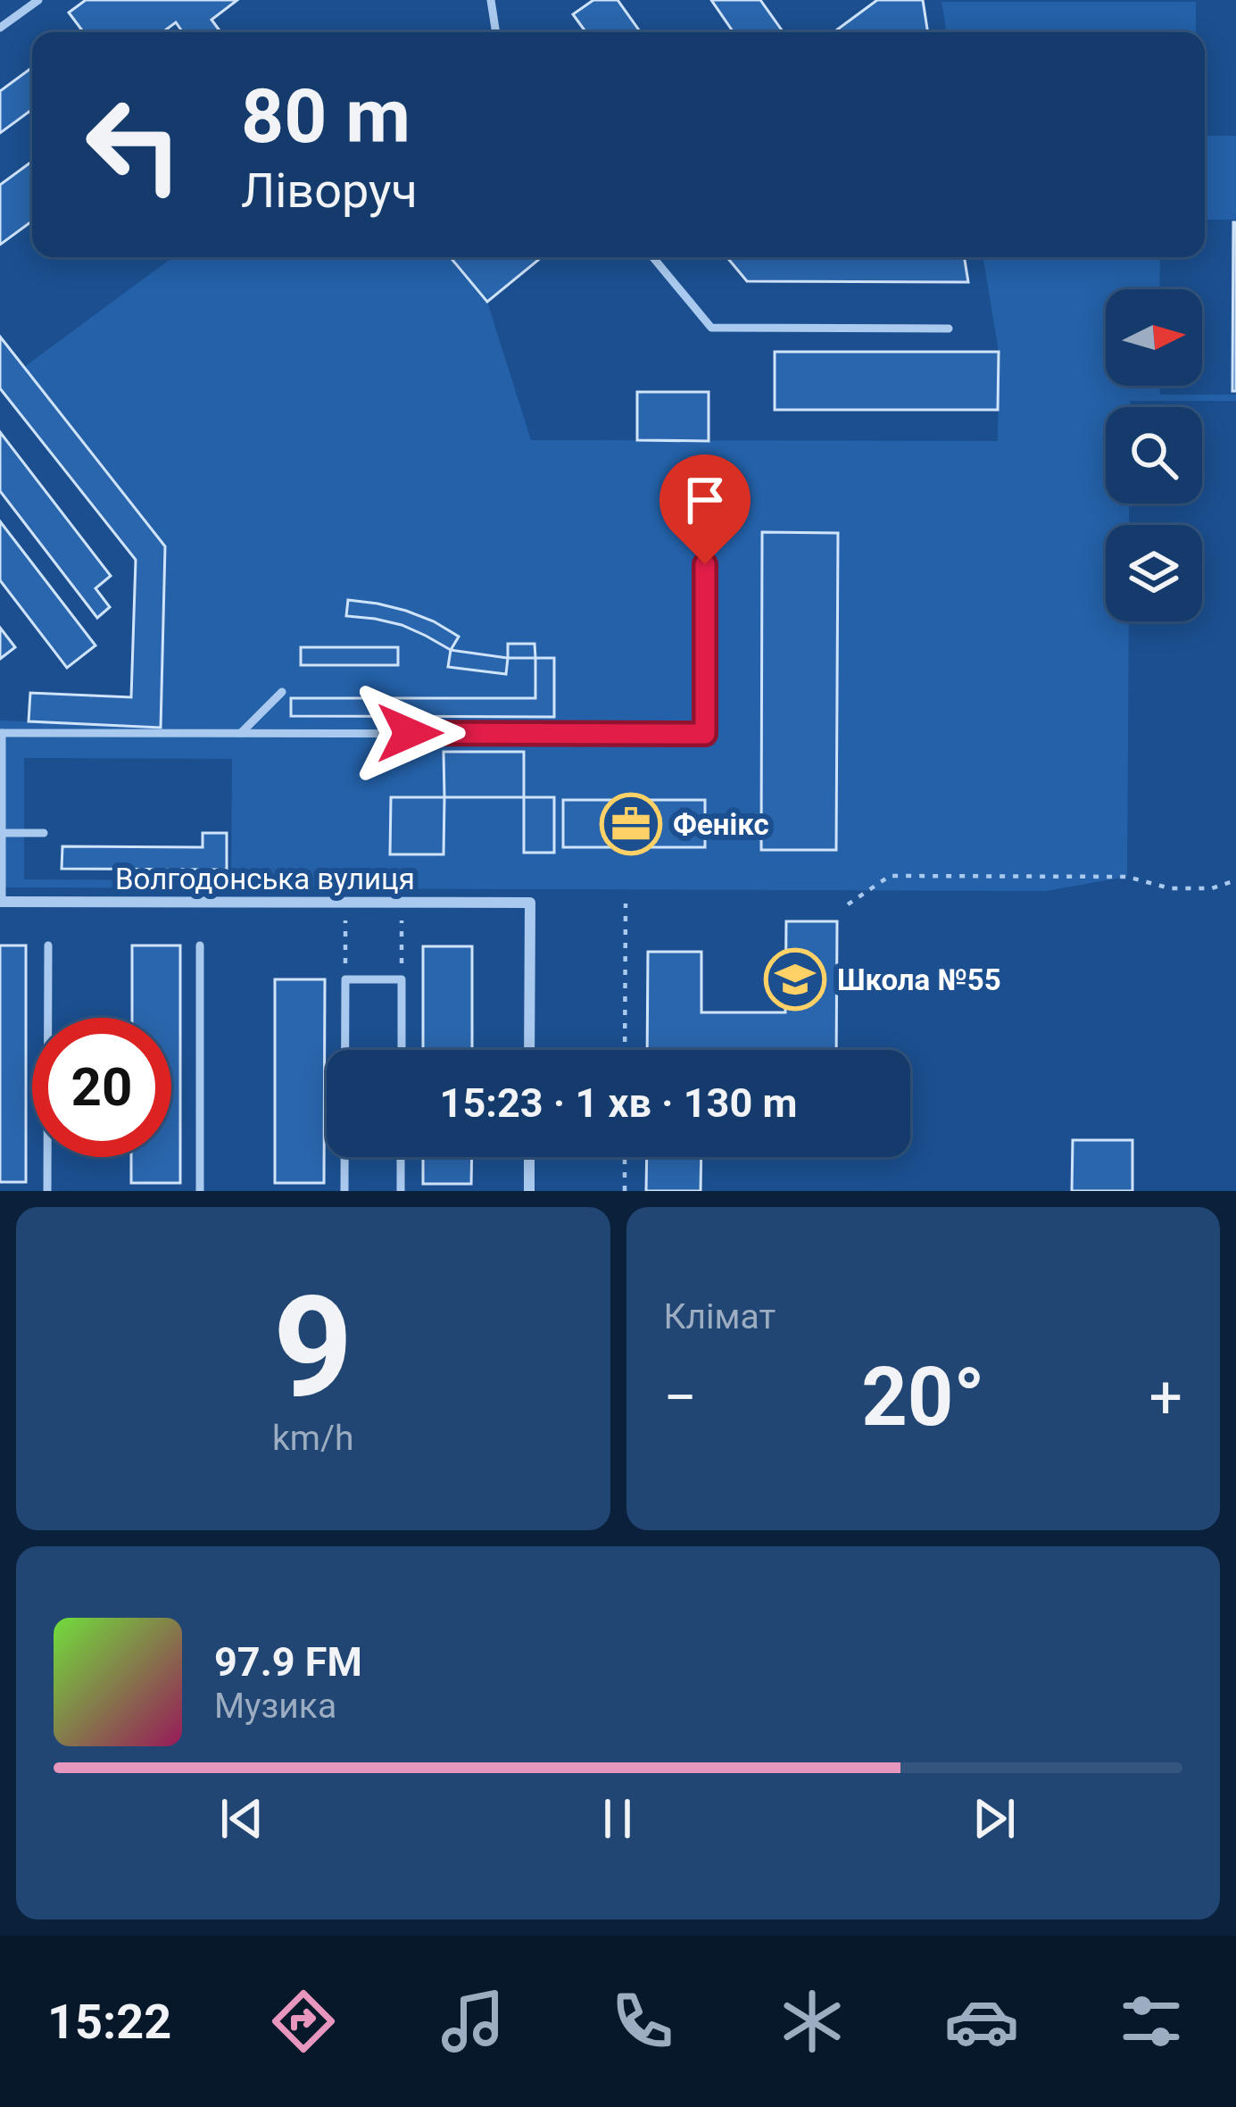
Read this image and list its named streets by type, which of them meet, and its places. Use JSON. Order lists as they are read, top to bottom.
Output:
{
  "streets": {
    "street": ["Волгодонська вулиця"]
  },
  "places": {
    "office": ["Фенікс"],
    "school or university": ["Школа №55"]
  },
  "north": "right",
  "page": {
    "turn": ["80 m", "Ліворуч"],
    "limit": "20",
    "trip": "15:23 · 1 хв · 130 m",
    "tile": [
      ["9", "km/h"],
      "Клімат"
    ],
    "heat": ["−", "20°", "+"],
    "song": ["97.9 FM", "Музика"],
    "tabs": "15:22"
  }
}
